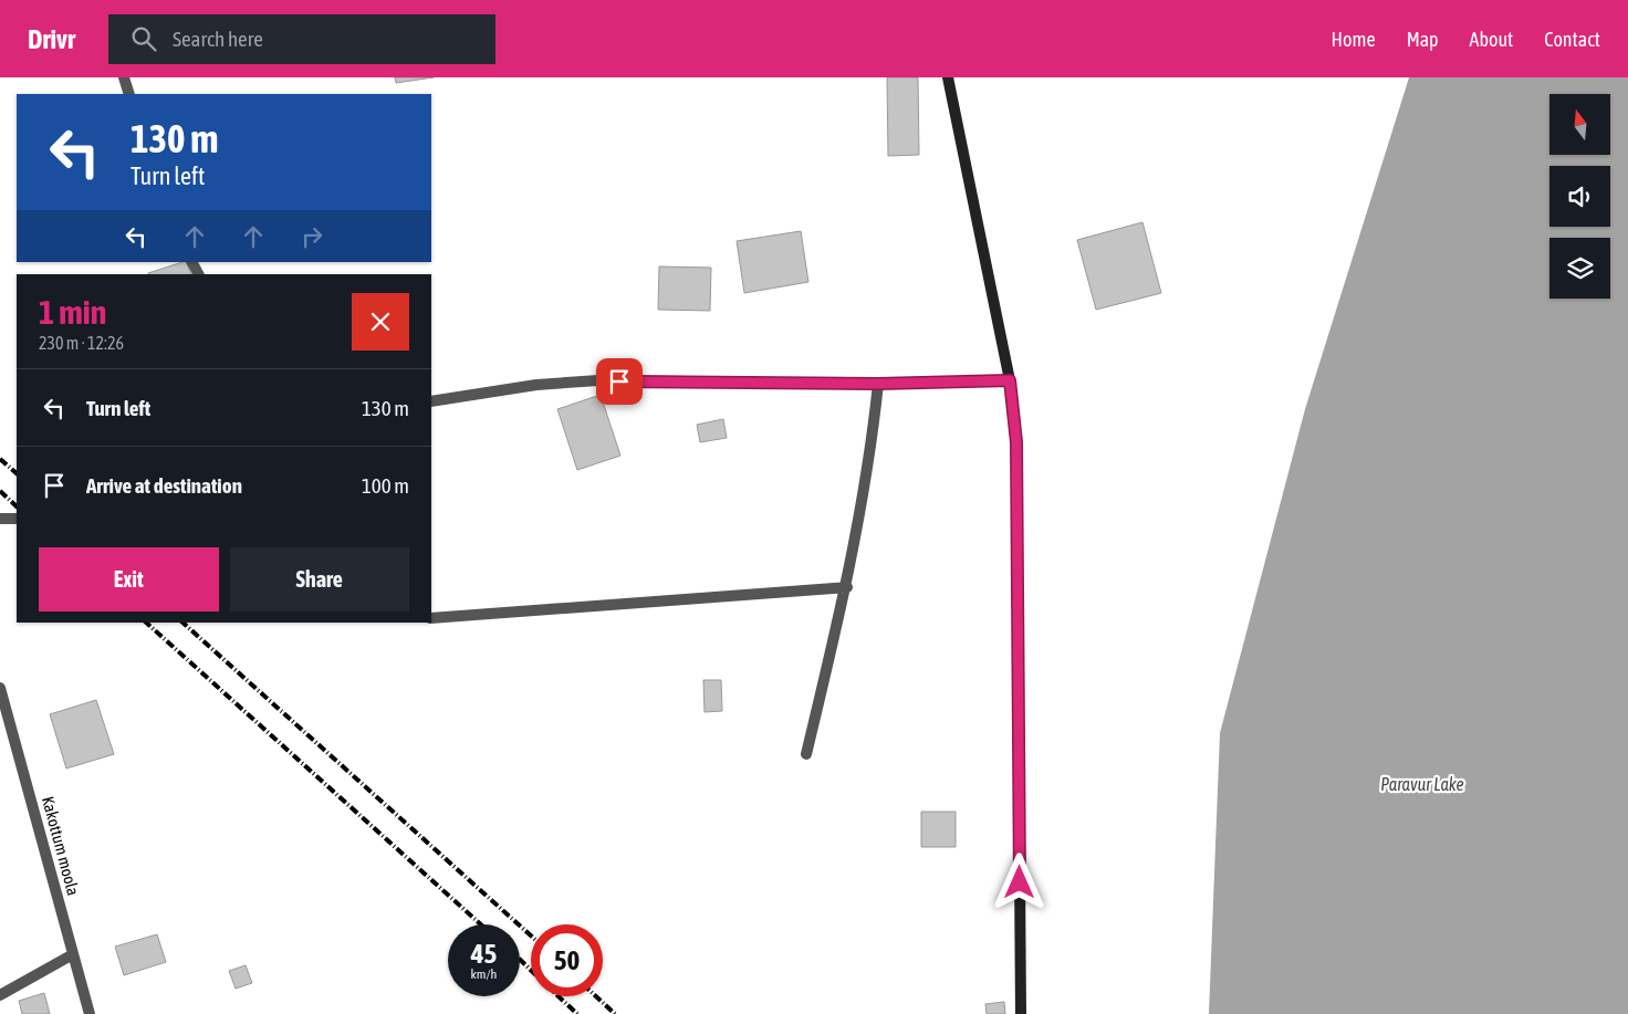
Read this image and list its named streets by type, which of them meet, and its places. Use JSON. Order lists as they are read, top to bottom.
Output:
{
  "streets": {
    "street": ["Kakottum moola"]
  },
  "water": ["Paravur Lake"],
  "north": "top",
  "page": {
    "header": "Drivr",
    "search": "Search here",
    "nav": [
      "Home",
      "Map",
      "About",
      "Contact"
    ],
    "turn": ["130 m", "Turn left"],
    "heading": ["1 min", "230 m · 12:26"],
    "list": [
      {
        "name": "Turn left",
        "value": "130 m"
      },
      {
        "name": "Arrive at destination",
        "value": "100 m"
      }
    ],
    "buttons": ["Exit", "Share"],
    "speed": "45 km/h",
    "limit": "50"
  }
}
